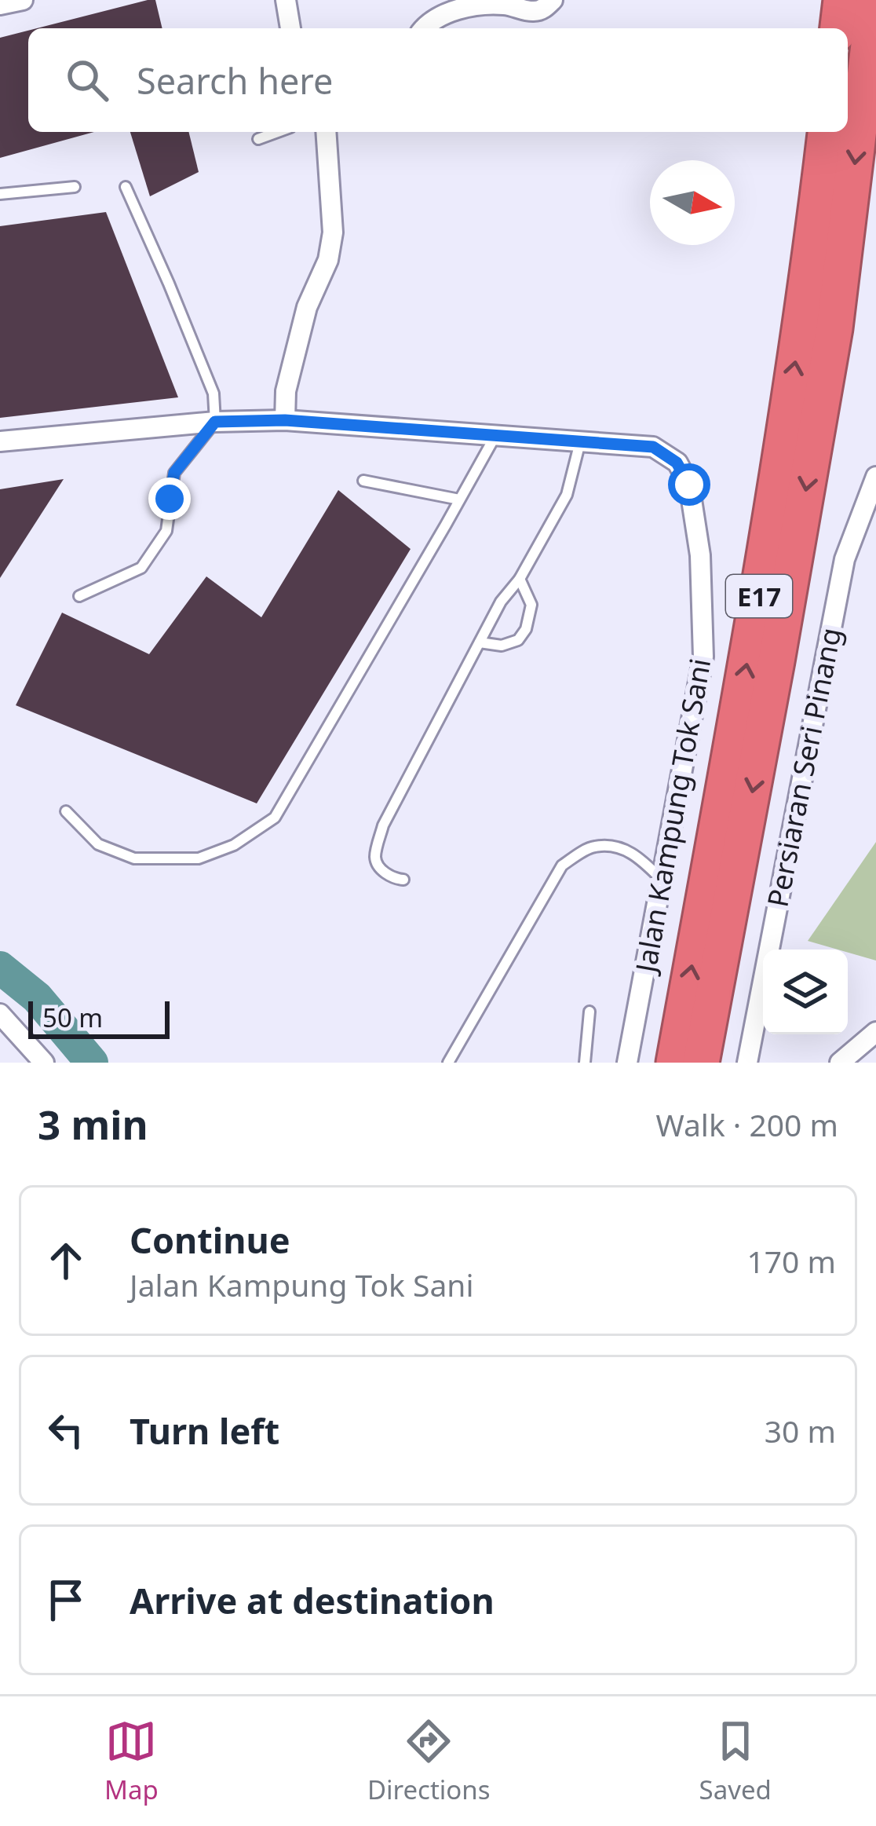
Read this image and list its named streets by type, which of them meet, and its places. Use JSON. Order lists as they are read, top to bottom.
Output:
{
  "streets": {
    "highway": ["E17"],
    "street": ["Persiaran Seri Pinang", "Jalan Kampung Tok Sani"]
  },
  "scale_bar": "50 m",
  "north": "right",
  "page": {
    "search": "Search here",
    "scale": "50 m",
    "heading": ["3 min", "Walk · 200 m"],
    "list": [
      ["Continue", "Jalan Kampung Tok Sani", "170 m"],
      ["Turn left", "30 m"],
      "Arrive at destination"
    ],
    "nav": ["Map", "Directions", "Saved"]
  }
}
